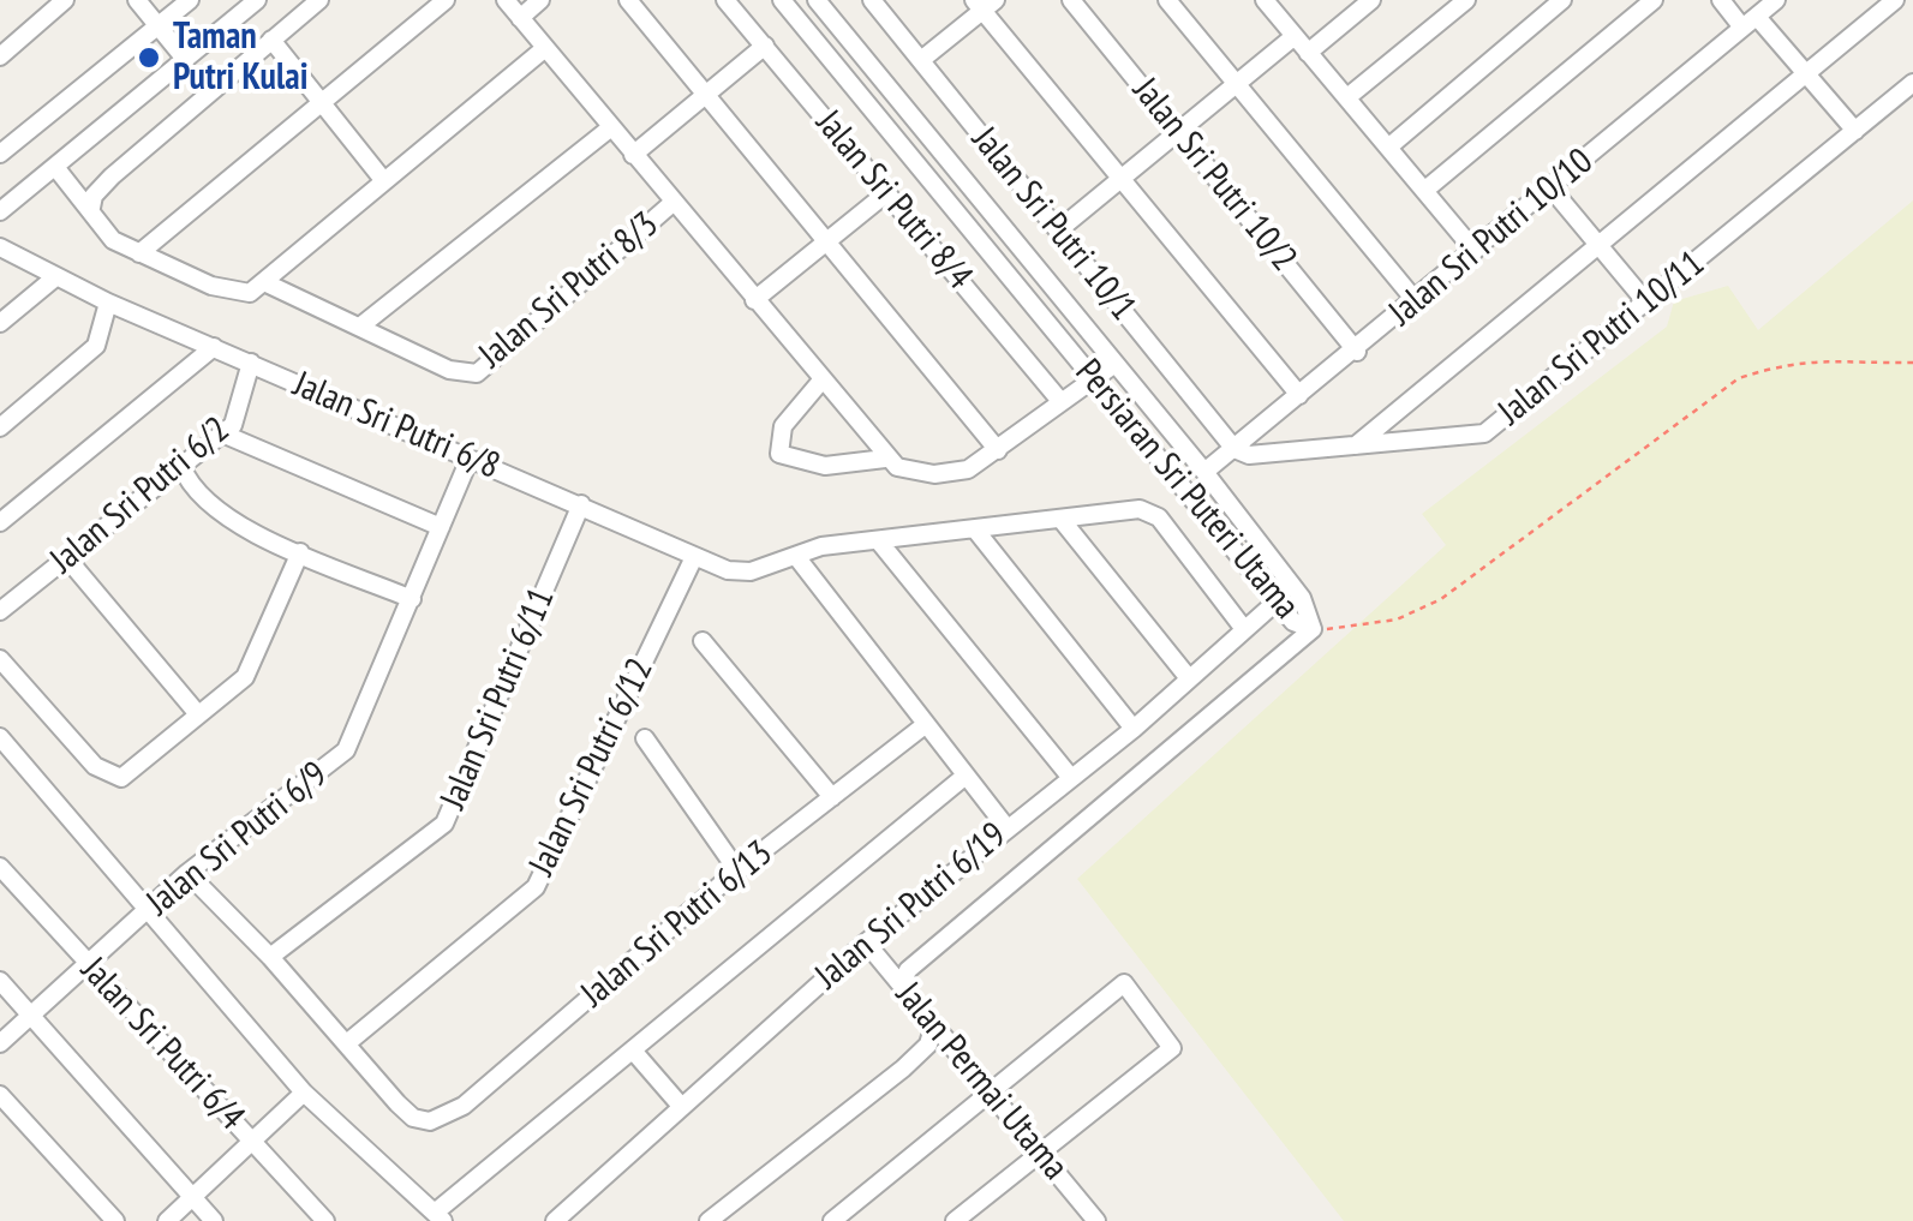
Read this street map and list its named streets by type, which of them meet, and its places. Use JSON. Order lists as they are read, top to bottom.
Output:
{
  "streets": {
    "street": [
      "Jalan Sri Putri 10/2",
      "Jalan Sri Putri 8/4",
      "Jalan Sri Putri 10/1",
      "Jalan Sri Putri 10/10",
      "Jalan Sri Putri 8/3",
      "Jalan Sri Putri 10/11",
      "Jalan Sri Putri 6/8",
      "Persiaran Sri Puteri Utama",
      "Jalan Sri Putri 6/2",
      "Jalan Sri Putri 6/11",
      "Jalan Sri Putri 6/12",
      "Jalan Sri Putri 6/9",
      "Jalan Sri Putri 6/19",
      "Jalan Sri Putri 6/13",
      "Jalan Sri Putri 6/4",
      "Jalan Permai Utama"
    ]
  },
  "crossings": [
    ["Jalan Sri Putri 10/2", "Jalan Sri Putri 10/10"],
    ["Jalan Sri Putri 10/1", "Jalan Sri Putri 10/10"],
    ["Jalan Sri Putri 10/1", "Jalan Sri Putri 10/11"],
    ["Jalan Sri Putri 10/10", "Jalan Sri Putri 10/11"],
    ["Jalan Sri Putri 10/10", "Persiaran Sri Puteri Utama"],
    ["Jalan Sri Putri 6/8", "Jalan Sri Putri 6/2"],
    ["Jalan Sri Putri 6/8", "Jalan Sri Putri 6/11"],
    ["Jalan Sri Putri 6/8", "Jalan Sri Putri 6/12"],
    ["Jalan Sri Putri 6/8", "Jalan Sri Putri 6/9"],
    ["Jalan Sri Putri 6/8", "Jalan Sri Putri 6/19"],
    ["Persiaran Sri Puteri Utama", "Jalan Sri Putri 6/19"],
    ["Jalan Sri Putri 6/12", "Jalan Sri Putri 6/13"],
    ["Jalan Sri Putri 6/9", "Jalan Sri Putri 6/4"],
    ["Jalan Sri Putri 6/19", "Jalan Permai Utama"]
  ],
  "places": ["Taman Putri Kulai"]
}
